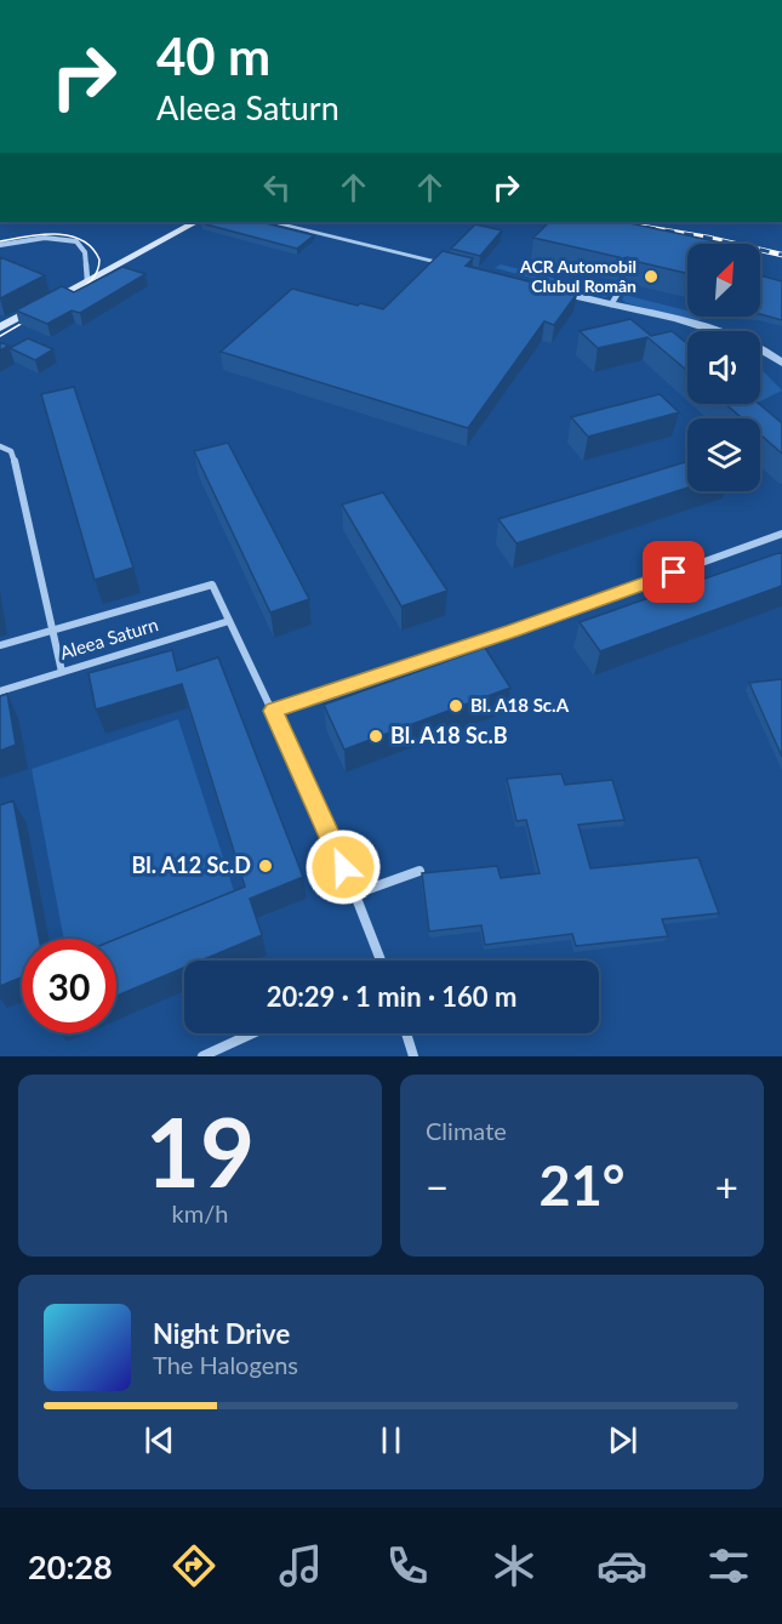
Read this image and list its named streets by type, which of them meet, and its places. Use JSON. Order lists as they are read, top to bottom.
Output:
{
  "streets": {
    "street": ["Aleea Saturn"]
  },
  "places": [
    "ACR Automobil Clubul Român",
    "Bl. A18 Sc.A",
    "Bl. A18 Sc.B",
    "Bl. A12 Sc.D"
  ],
  "north": "top right",
  "page": {
    "turn": ["40 m", "Aleea Saturn"],
    "limit": "30",
    "trip": "20:29 · 1 min · 160 m",
    "tile": [
      ["19", "km/h"],
      "Climate"
    ],
    "heat": ["−", "21°", "+"],
    "song": ["Night Drive", "The Halogens"],
    "tabs": "20:28"
  }
}
